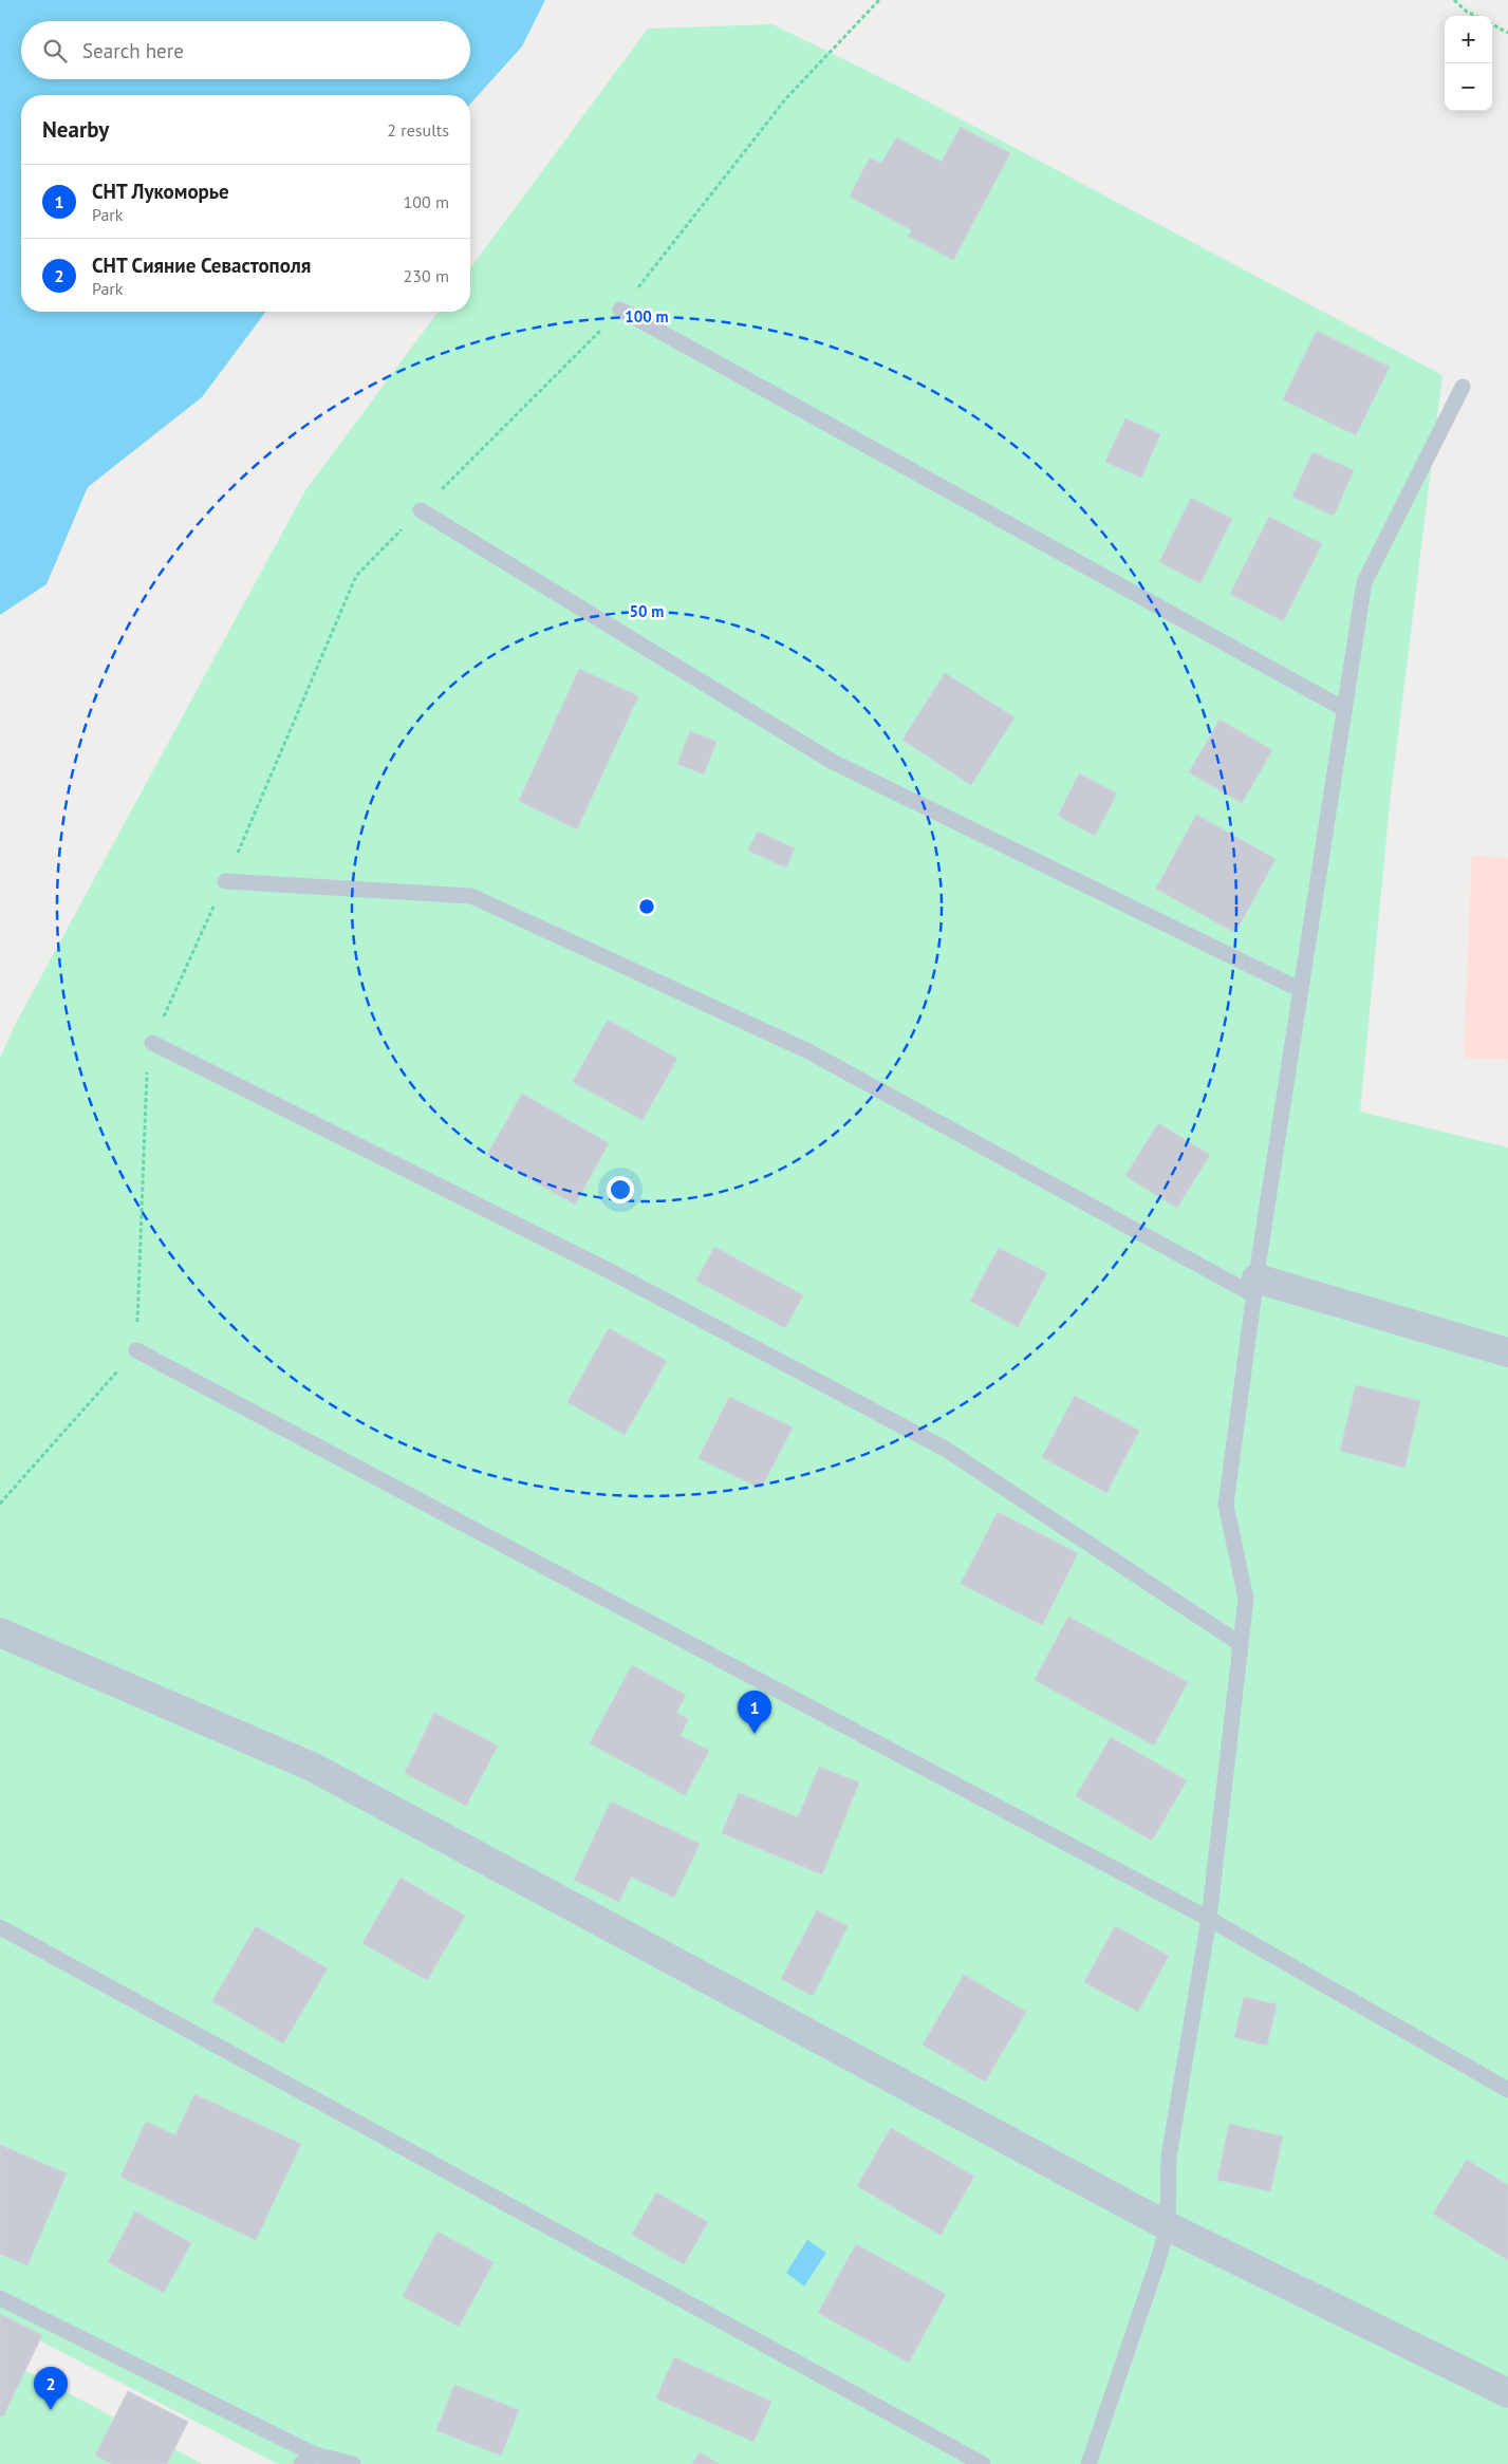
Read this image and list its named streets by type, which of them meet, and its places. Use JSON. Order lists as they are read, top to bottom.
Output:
{
  "page": {
    "map_buttons": ["+", "−"],
    "search": "Search here",
    "heading": ["Nearby", "2 results"],
    "list": [
      {
        "mark": "1",
        "name": "СНТ Лукоморье",
        "note": "Park",
        "value": "100 m"
      },
      {
        "mark": "2",
        "name": "СНТ Сияние Севастополя",
        "note": "Park",
        "value": "230 m"
      }
    ],
    "pins": ["1", "2"]
  },
  "rings": ["100 m", "50 m"]
}
